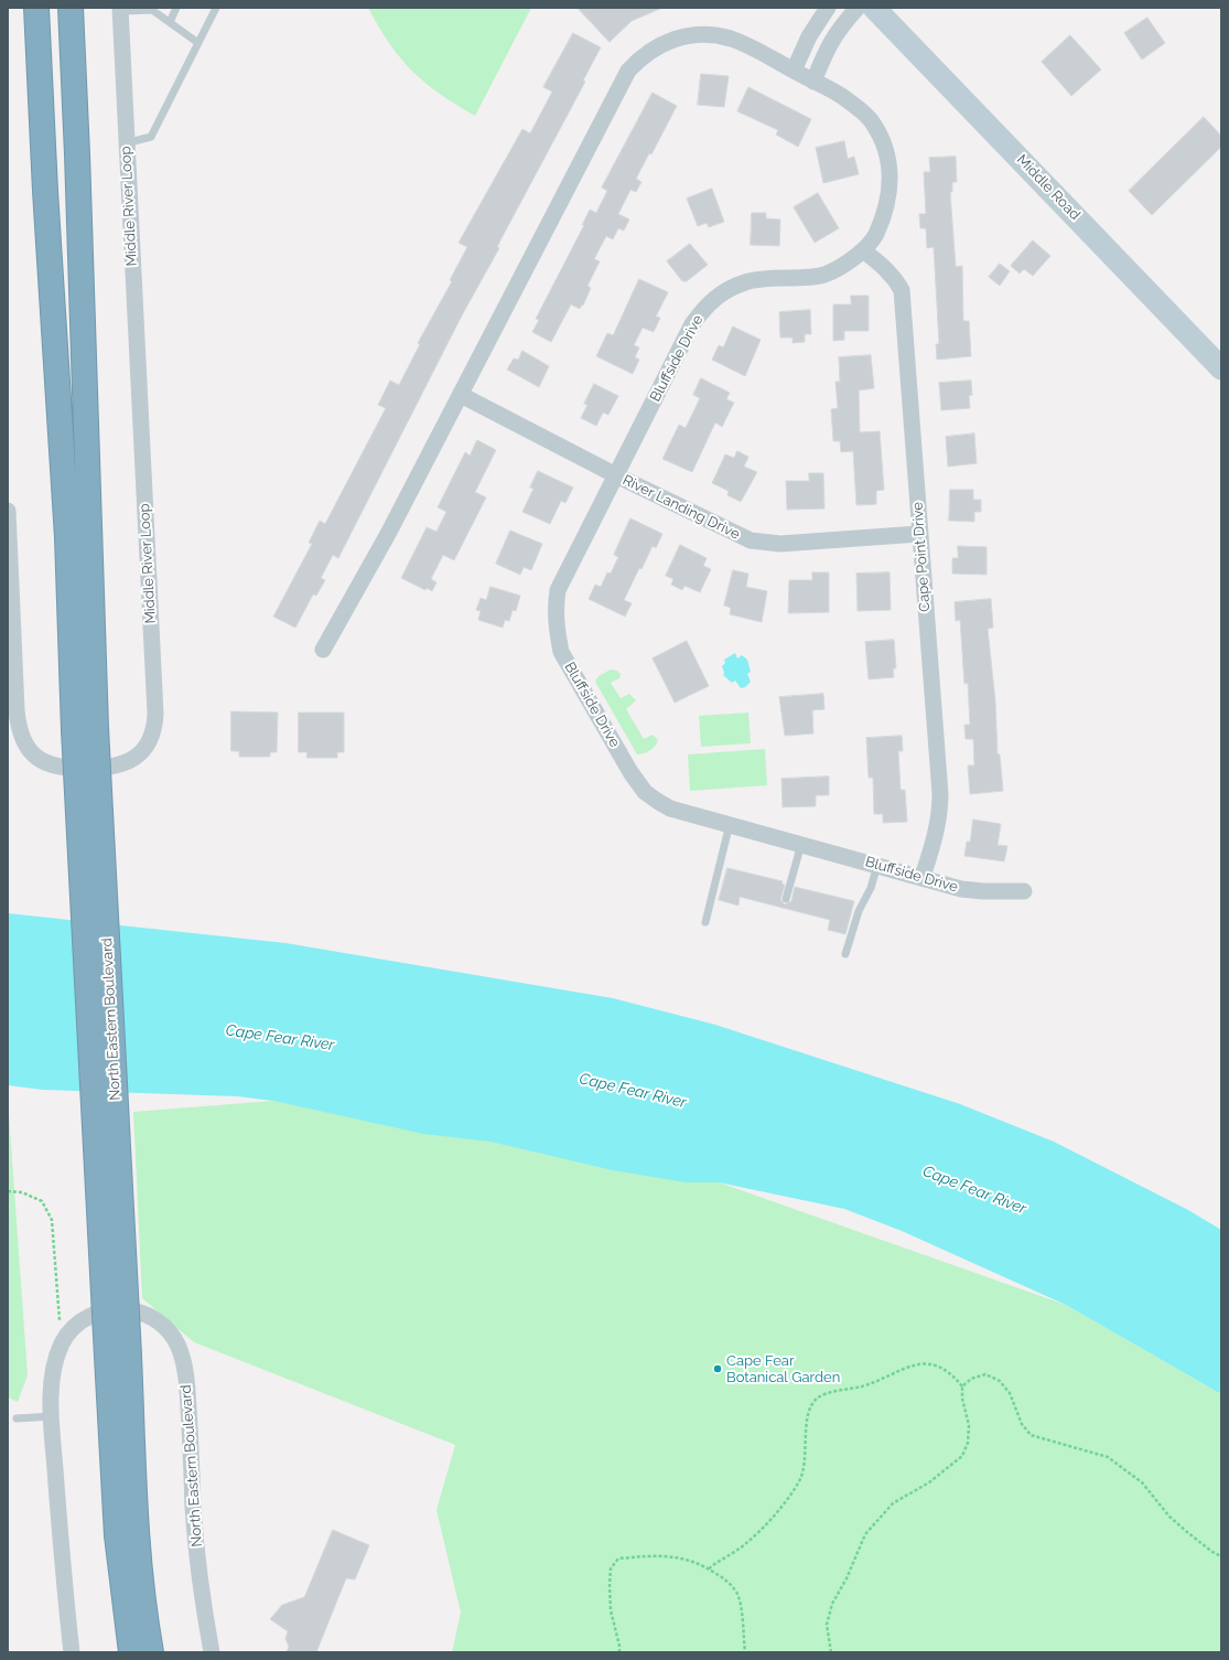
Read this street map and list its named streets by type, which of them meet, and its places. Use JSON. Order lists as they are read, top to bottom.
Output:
{
  "streets": {
    "highway": ["North Eastern Boulevard"],
    "main road": ["Middle Road"],
    "street": [
      "Middle River Loop",
      "Bluffside Drive",
      "River Landing Drive",
      "Cape Point Drive"
    ]
  },
  "crossings": [
    ["Bluffside Drive", "River Landing Drive"],
    ["Bluffside Drive", "Cape Point Drive"],
    ["River Landing Drive", "Cape Point Drive"]
  ],
  "water": ["Cape Fear River"],
  "places": ["Cape Fear Botanical Garden"]
}
